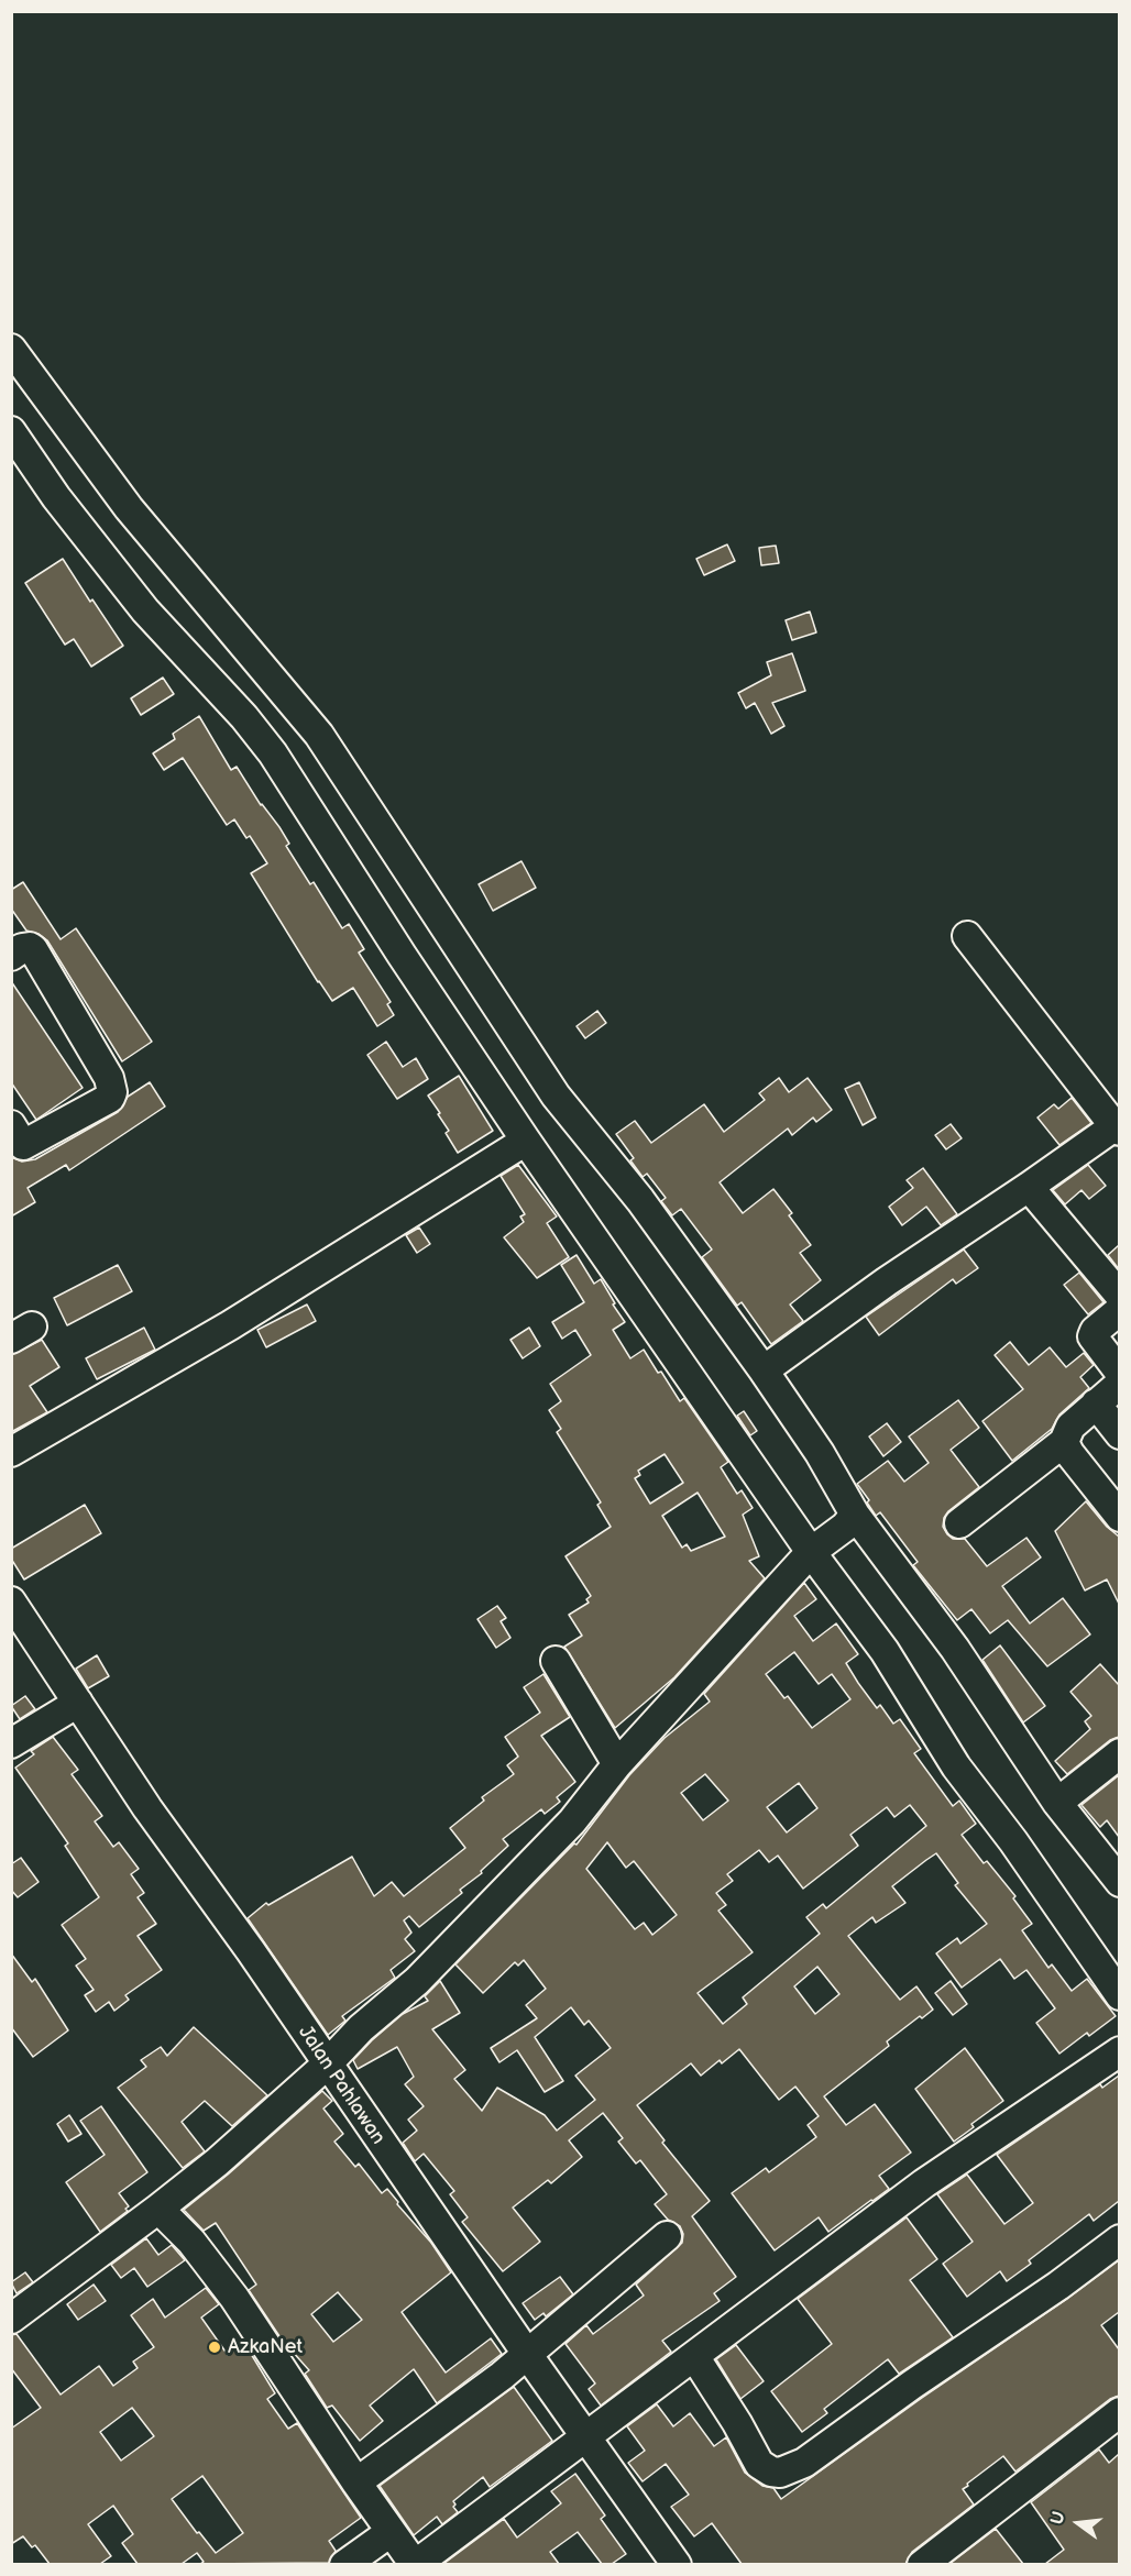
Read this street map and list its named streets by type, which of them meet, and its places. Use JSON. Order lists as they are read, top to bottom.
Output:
{
  "streets": {
    "street": ["Jalan Pahlawan"]
  },
  "places": ["AzkaNet"],
  "north": "left"
}
